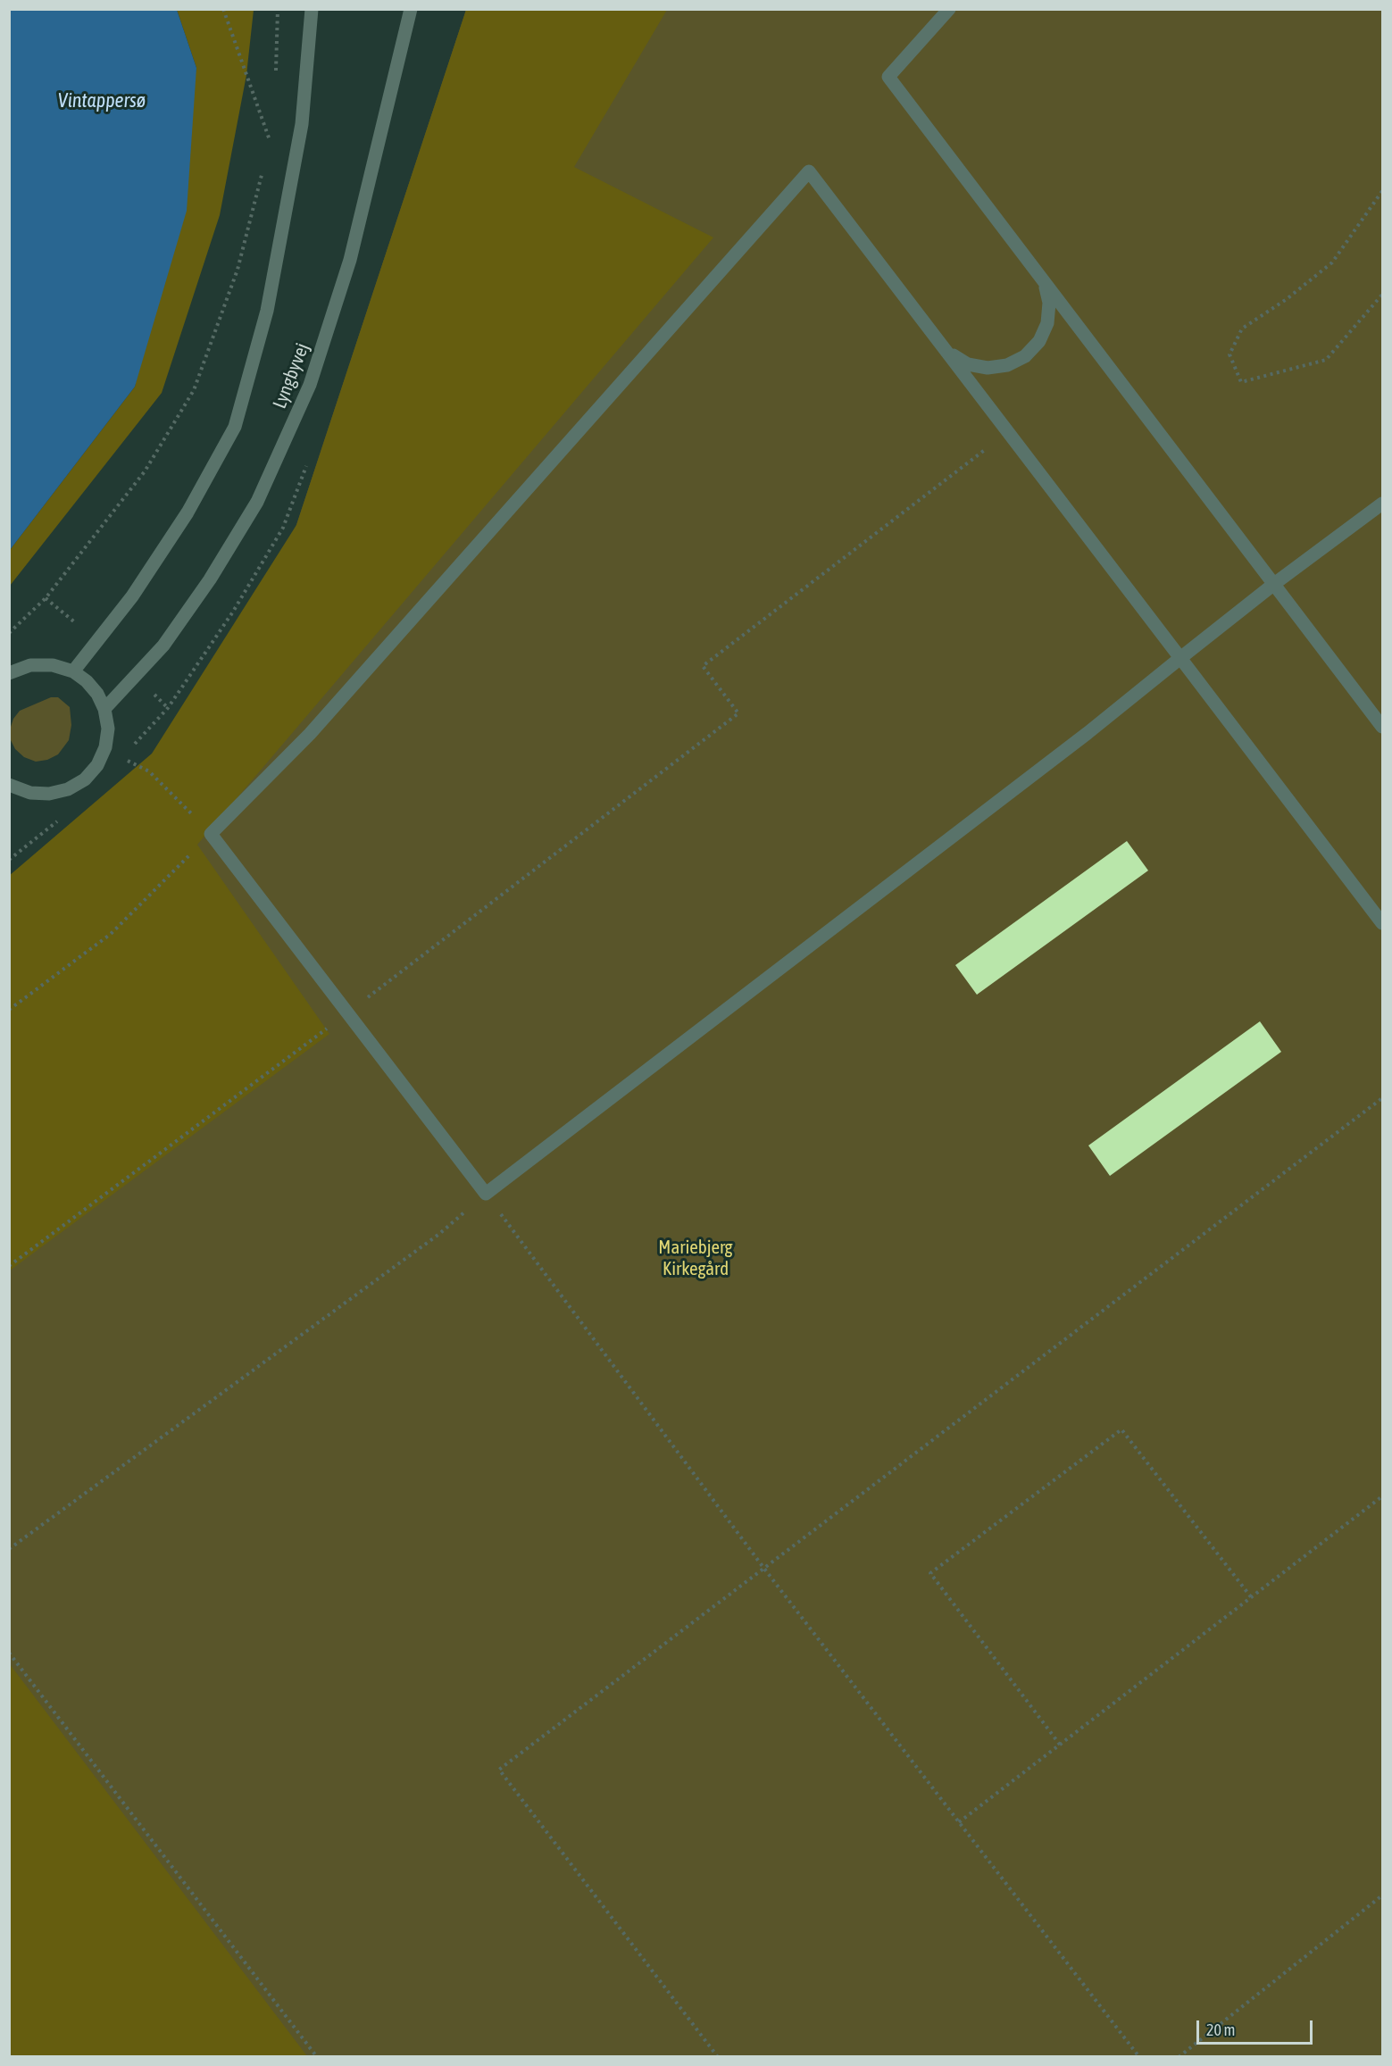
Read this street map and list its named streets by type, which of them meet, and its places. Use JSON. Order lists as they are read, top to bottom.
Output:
{
  "streets": {
    "street": ["Lyngbyvej"]
  },
  "water": ["Vintappersø"],
  "parks": ["Mariebjerg Kirkegård"],
  "scale_bar": "20 m"
}
